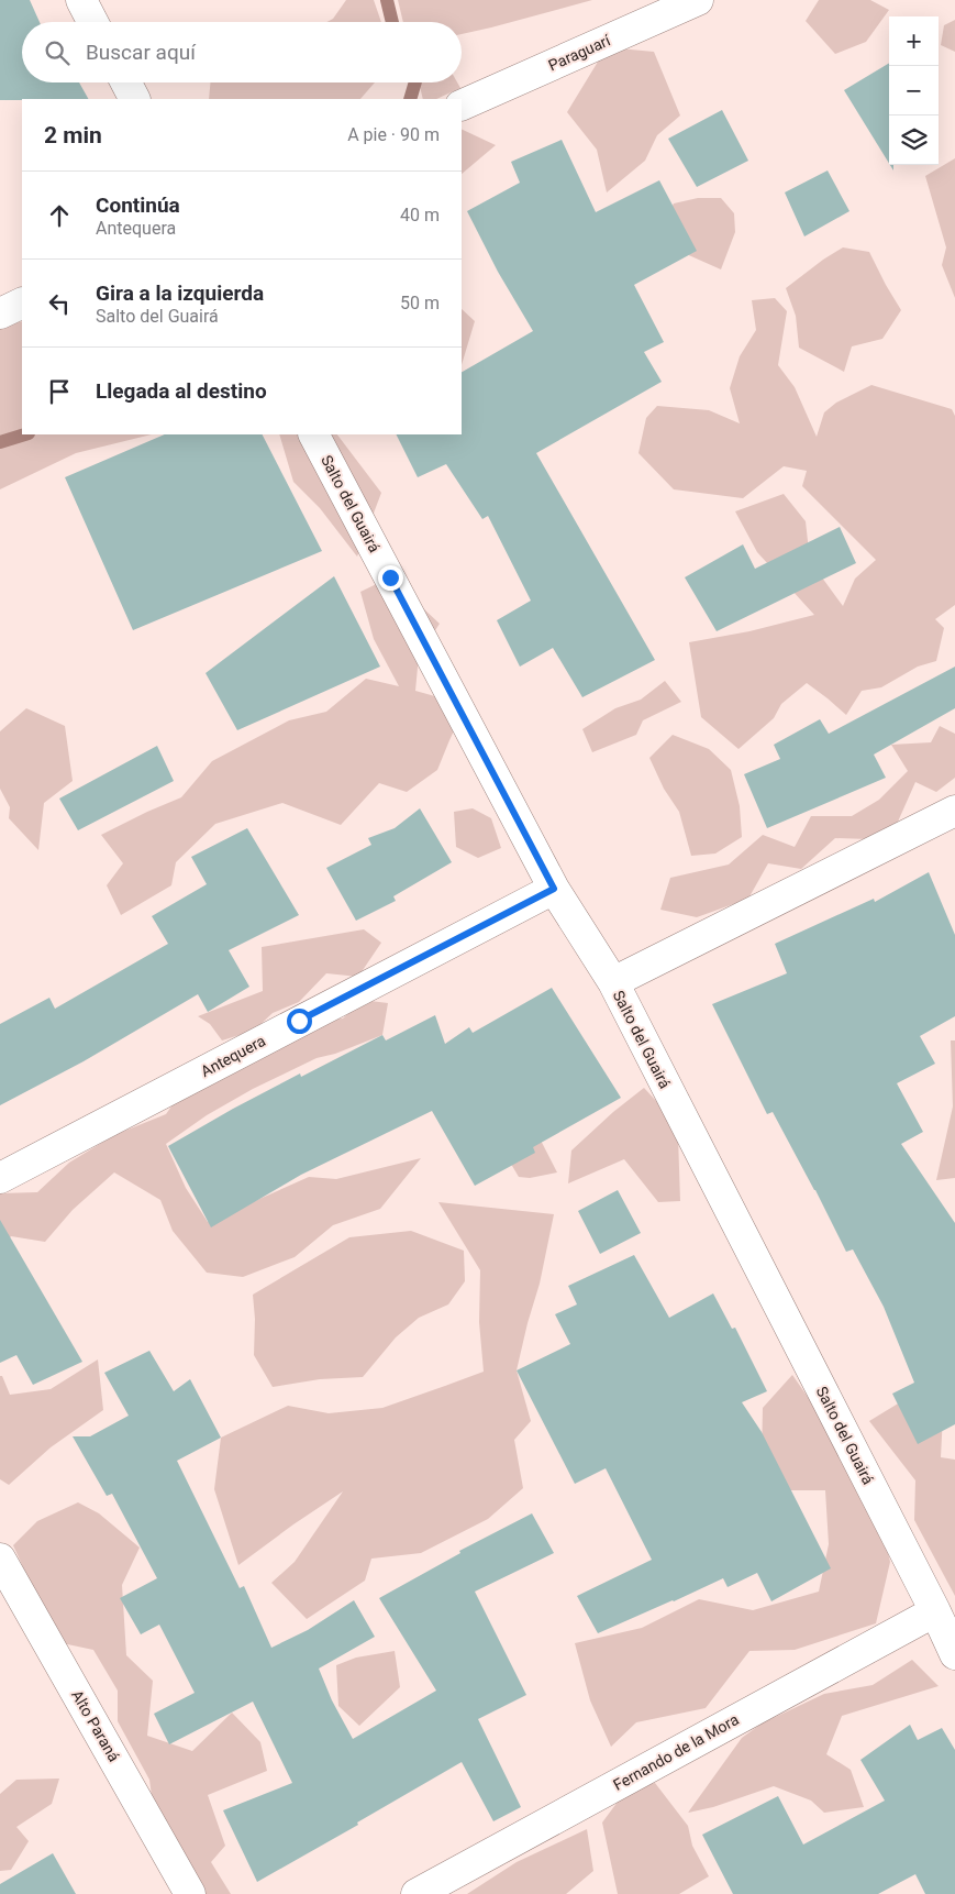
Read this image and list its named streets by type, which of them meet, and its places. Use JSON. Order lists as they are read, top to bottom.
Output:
{
  "streets": {
    "street": [
      "Paraguarí",
      "Salto del Guairá",
      "Antequera",
      "Alto Paraná",
      "Fernando de la Mora"
    ]
  },
  "crossings": [
    ["Salto del Guairá", "Antequera"],
    ["Salto del Guairá", "Fernando de la Mora"]
  ],
  "page": {
    "map_buttons": ["+", "−"],
    "search": "Buscar aquí",
    "heading": ["2 min", "A pie · 90 m"],
    "list": [
      ["Continúa", "Antequera", "40 m"],
      ["Gira a la izquierda", "Salto del Guairá", "50 m"],
      "Llegada al destino"
    ]
  }
}
